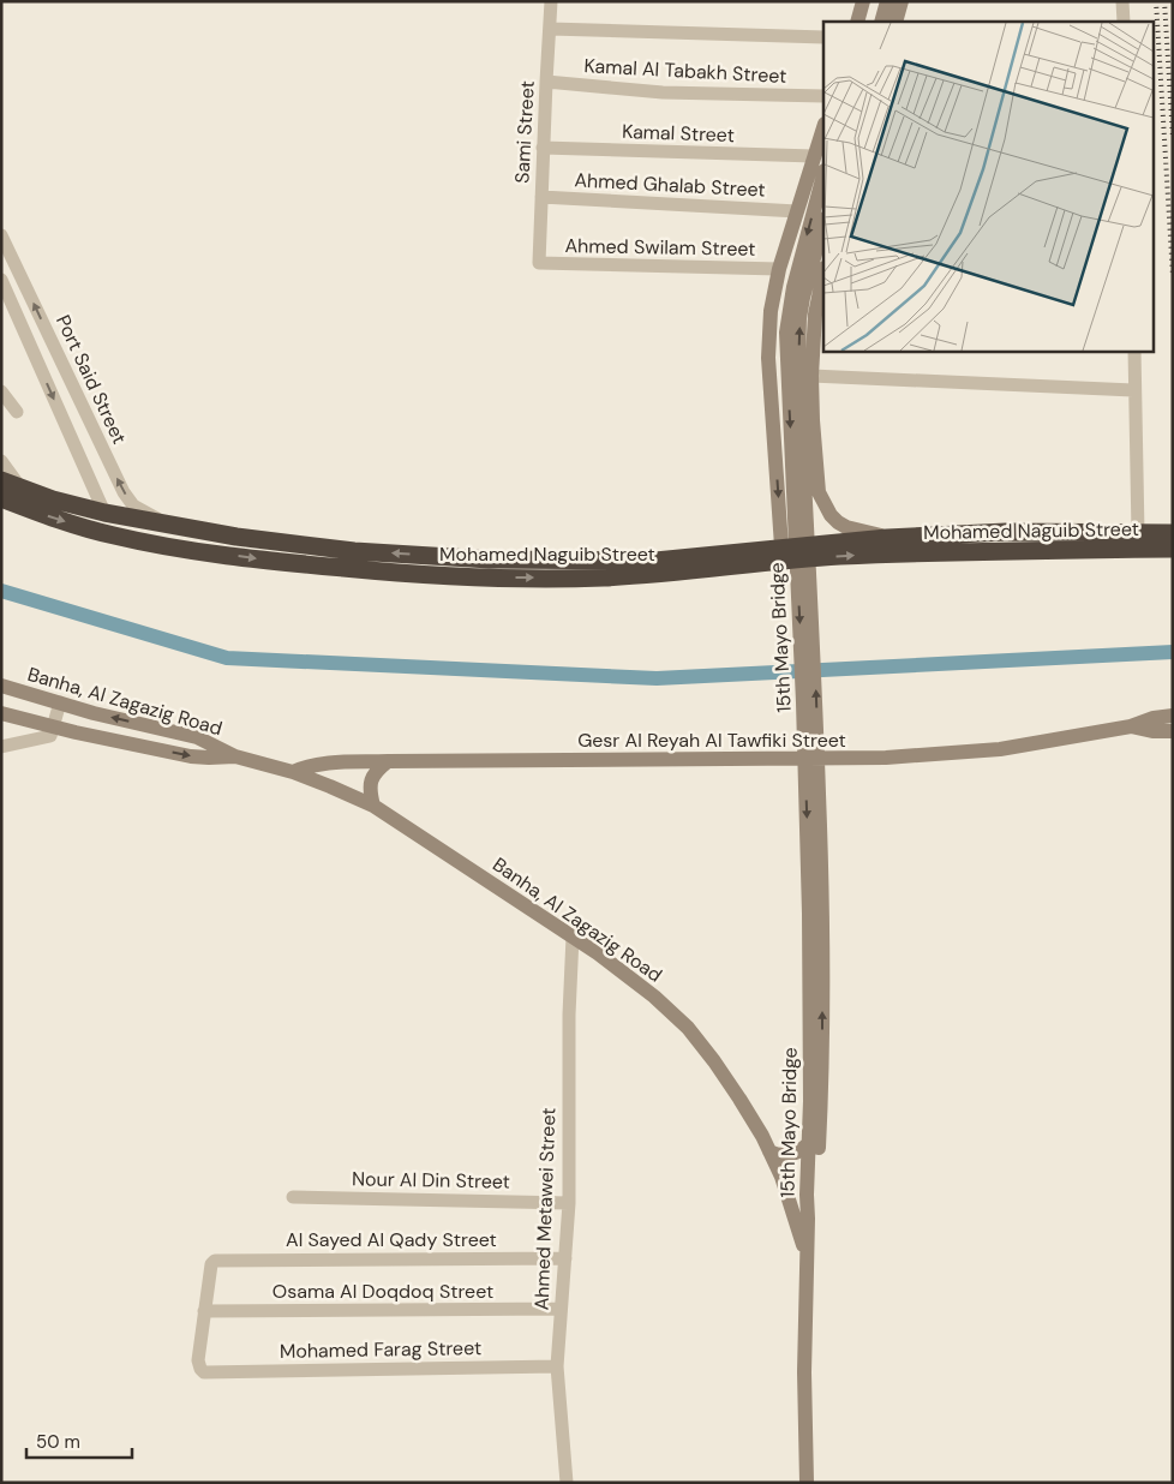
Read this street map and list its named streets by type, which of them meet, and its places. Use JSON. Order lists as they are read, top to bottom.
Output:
{
  "streets": {
    "highway": ["Mohamed Naguib Street"],
    "main road": ["15th Mayo Bridge", "Banha, Al Zagazig Road", "Gesr Al Reyah Al Tawfiki Street"],
    "street": [
      "Kamal Al Tabakh Street",
      "Sami Street",
      "Kamal Street",
      "Ahmed Ghalab Street",
      "Ahmed Swilam Street",
      "Port Said Street",
      "Nour Al Din Street",
      "Ahmed Metawei Street",
      "Al Sayed Al Qady Street",
      "Osama Al Doqdoq Street",
      "Mohamed Farag Street"
    ]
  },
  "crossings": [
    ["Kamal Al Tabakh Street", "Sami Street"],
    ["Sami Street", "Kamal Street"],
    ["Sami Street", "Ahmed Ghalab Street"],
    ["Sami Street", "Ahmed Swilam Street"],
    ["Port Said Street", "Mohamed Naguib Street"],
    ["15th Mayo Bridge", "Banha, Al Zagazig Road"],
    ["Banha, Al Zagazig Road", "Gesr Al Reyah Al Tawfiki Street"],
    ["Banha, Al Zagazig Road", "Ahmed Metawei Street"],
    ["Nour Al Din Street", "Ahmed Metawei Street"],
    ["Ahmed Metawei Street", "Al Sayed Al Qady Street"],
    ["Ahmed Metawei Street", "Osama Al Doqdoq Street"],
    ["Ahmed Metawei Street", "Mohamed Farag Street"],
    ["Al Sayed Al Qady Street", "Osama Al Doqdoq Street"],
    ["Al Sayed Al Qady Street", "Mohamed Farag Street"],
    ["Osama Al Doqdoq Street", "Mohamed Farag Street"]
  ],
  "scale_bar": "50 m"
}
